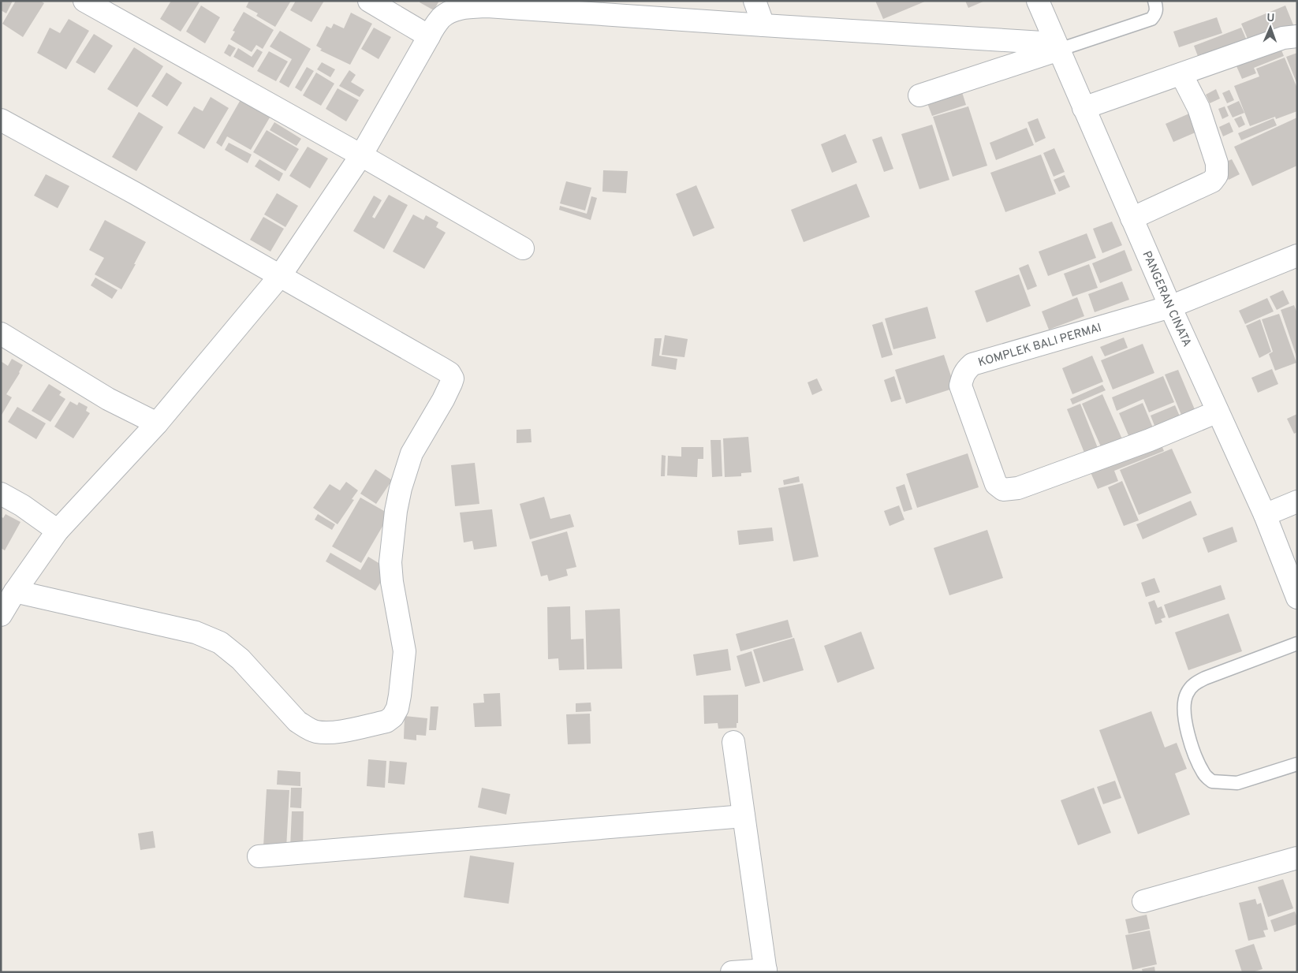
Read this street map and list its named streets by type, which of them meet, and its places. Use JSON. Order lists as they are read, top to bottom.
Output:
{
  "streets": {
    "street": ["PANGERAN CINATA", "KOMPLEK BALI PERMAI"]
  },
  "crossings": [
    ["PANGERAN CINATA", "KOMPLEK BALI PERMAI"]
  ],
  "north": "top"
}
